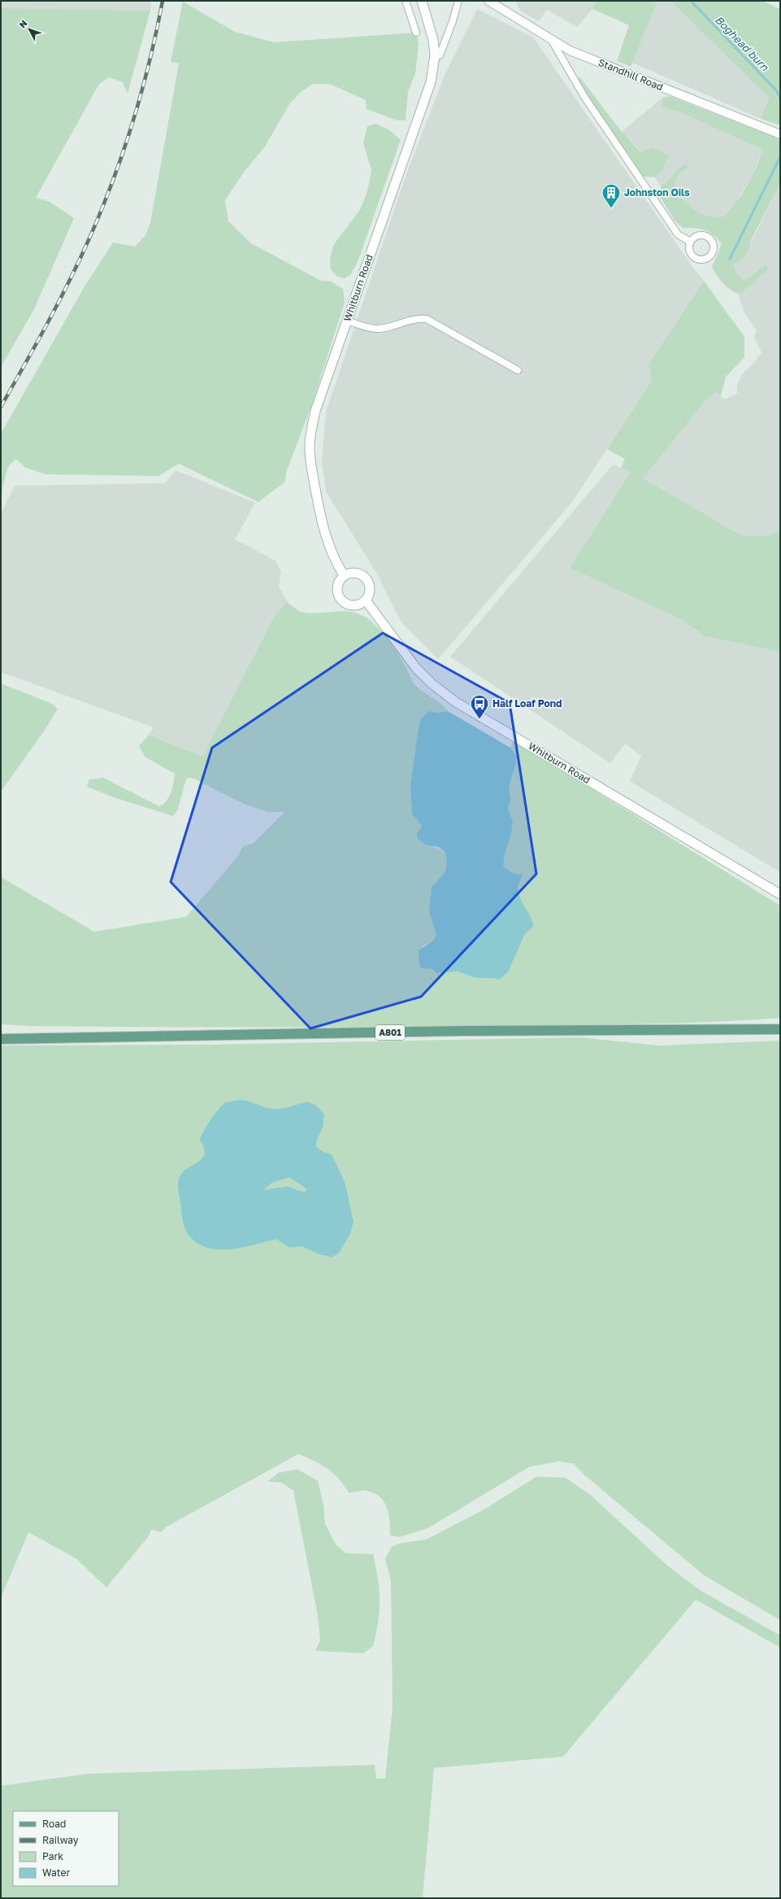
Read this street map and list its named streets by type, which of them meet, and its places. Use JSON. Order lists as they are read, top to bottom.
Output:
{
  "streets": {
    "main road": ["Whitburn Road", "A801"],
    "street": ["Standhill Road"]
  },
  "water": ["Boghead burn"],
  "places": {
    "building": ["Johnston Oils"],
    "bus stop": ["Half Loaf Pond"]
  },
  "legend": [
    "Road",
    "Railway",
    "Park",
    "Water"
  ],
  "north": "top left"
}
